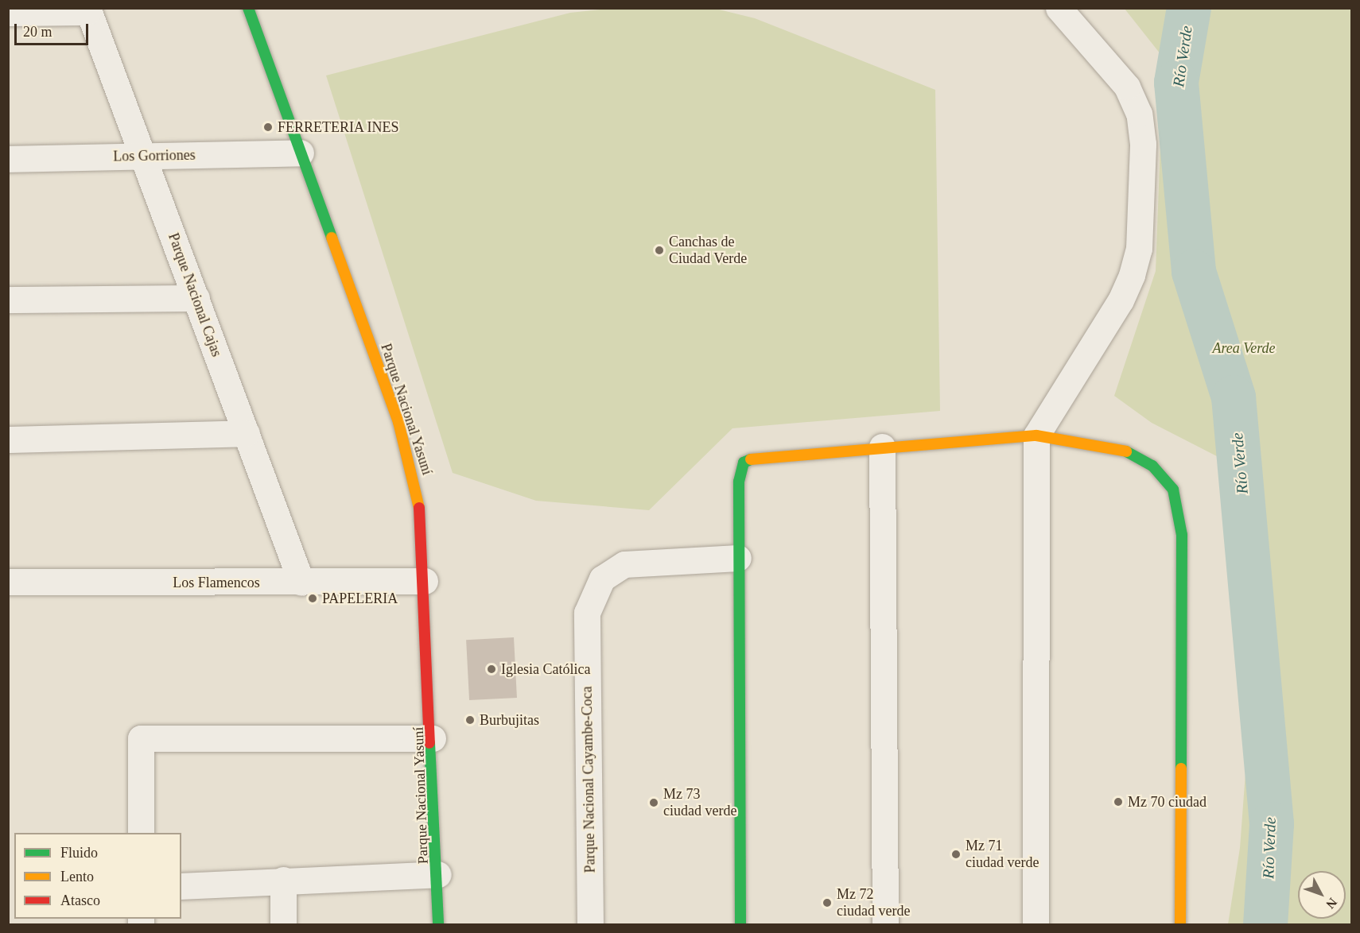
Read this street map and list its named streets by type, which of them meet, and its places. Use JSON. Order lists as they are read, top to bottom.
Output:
{
  "streets": {
    "street": [
      "Los Gorriones",
      "Parque Nacional Cajas",
      "Parque Nacional Yasuní",
      "Los Flamencos",
      "Parque Nacional Cayambe-Coca"
    ]
  },
  "crossings": [
    ["Los Gorriones", "Parque Nacional Cajas"],
    ["Los Gorriones", "Parque Nacional Yasuní"],
    ["Parque Nacional Cajas", "Los Flamencos"],
    ["Parque Nacional Yasuní", "Los Flamencos"]
  ],
  "water": ["Río Verde"],
  "parks": ["Area Verde"],
  "places": [
    "FERRETERIA INES",
    "Canchas de Ciudad Verde",
    "PAPELERIA",
    "Iglesia Católica",
    "Burbujitas",
    "Mz 70 ciudad",
    "Mz 73 ciudad verde",
    "Mz 71 ciudad verde",
    "Mz 72 ciudad verde"
  ],
  "legend": ["Fluido", "Lento", "Atasco"],
  "scale_bar": "20 m",
  "north": "bottom right"
}
